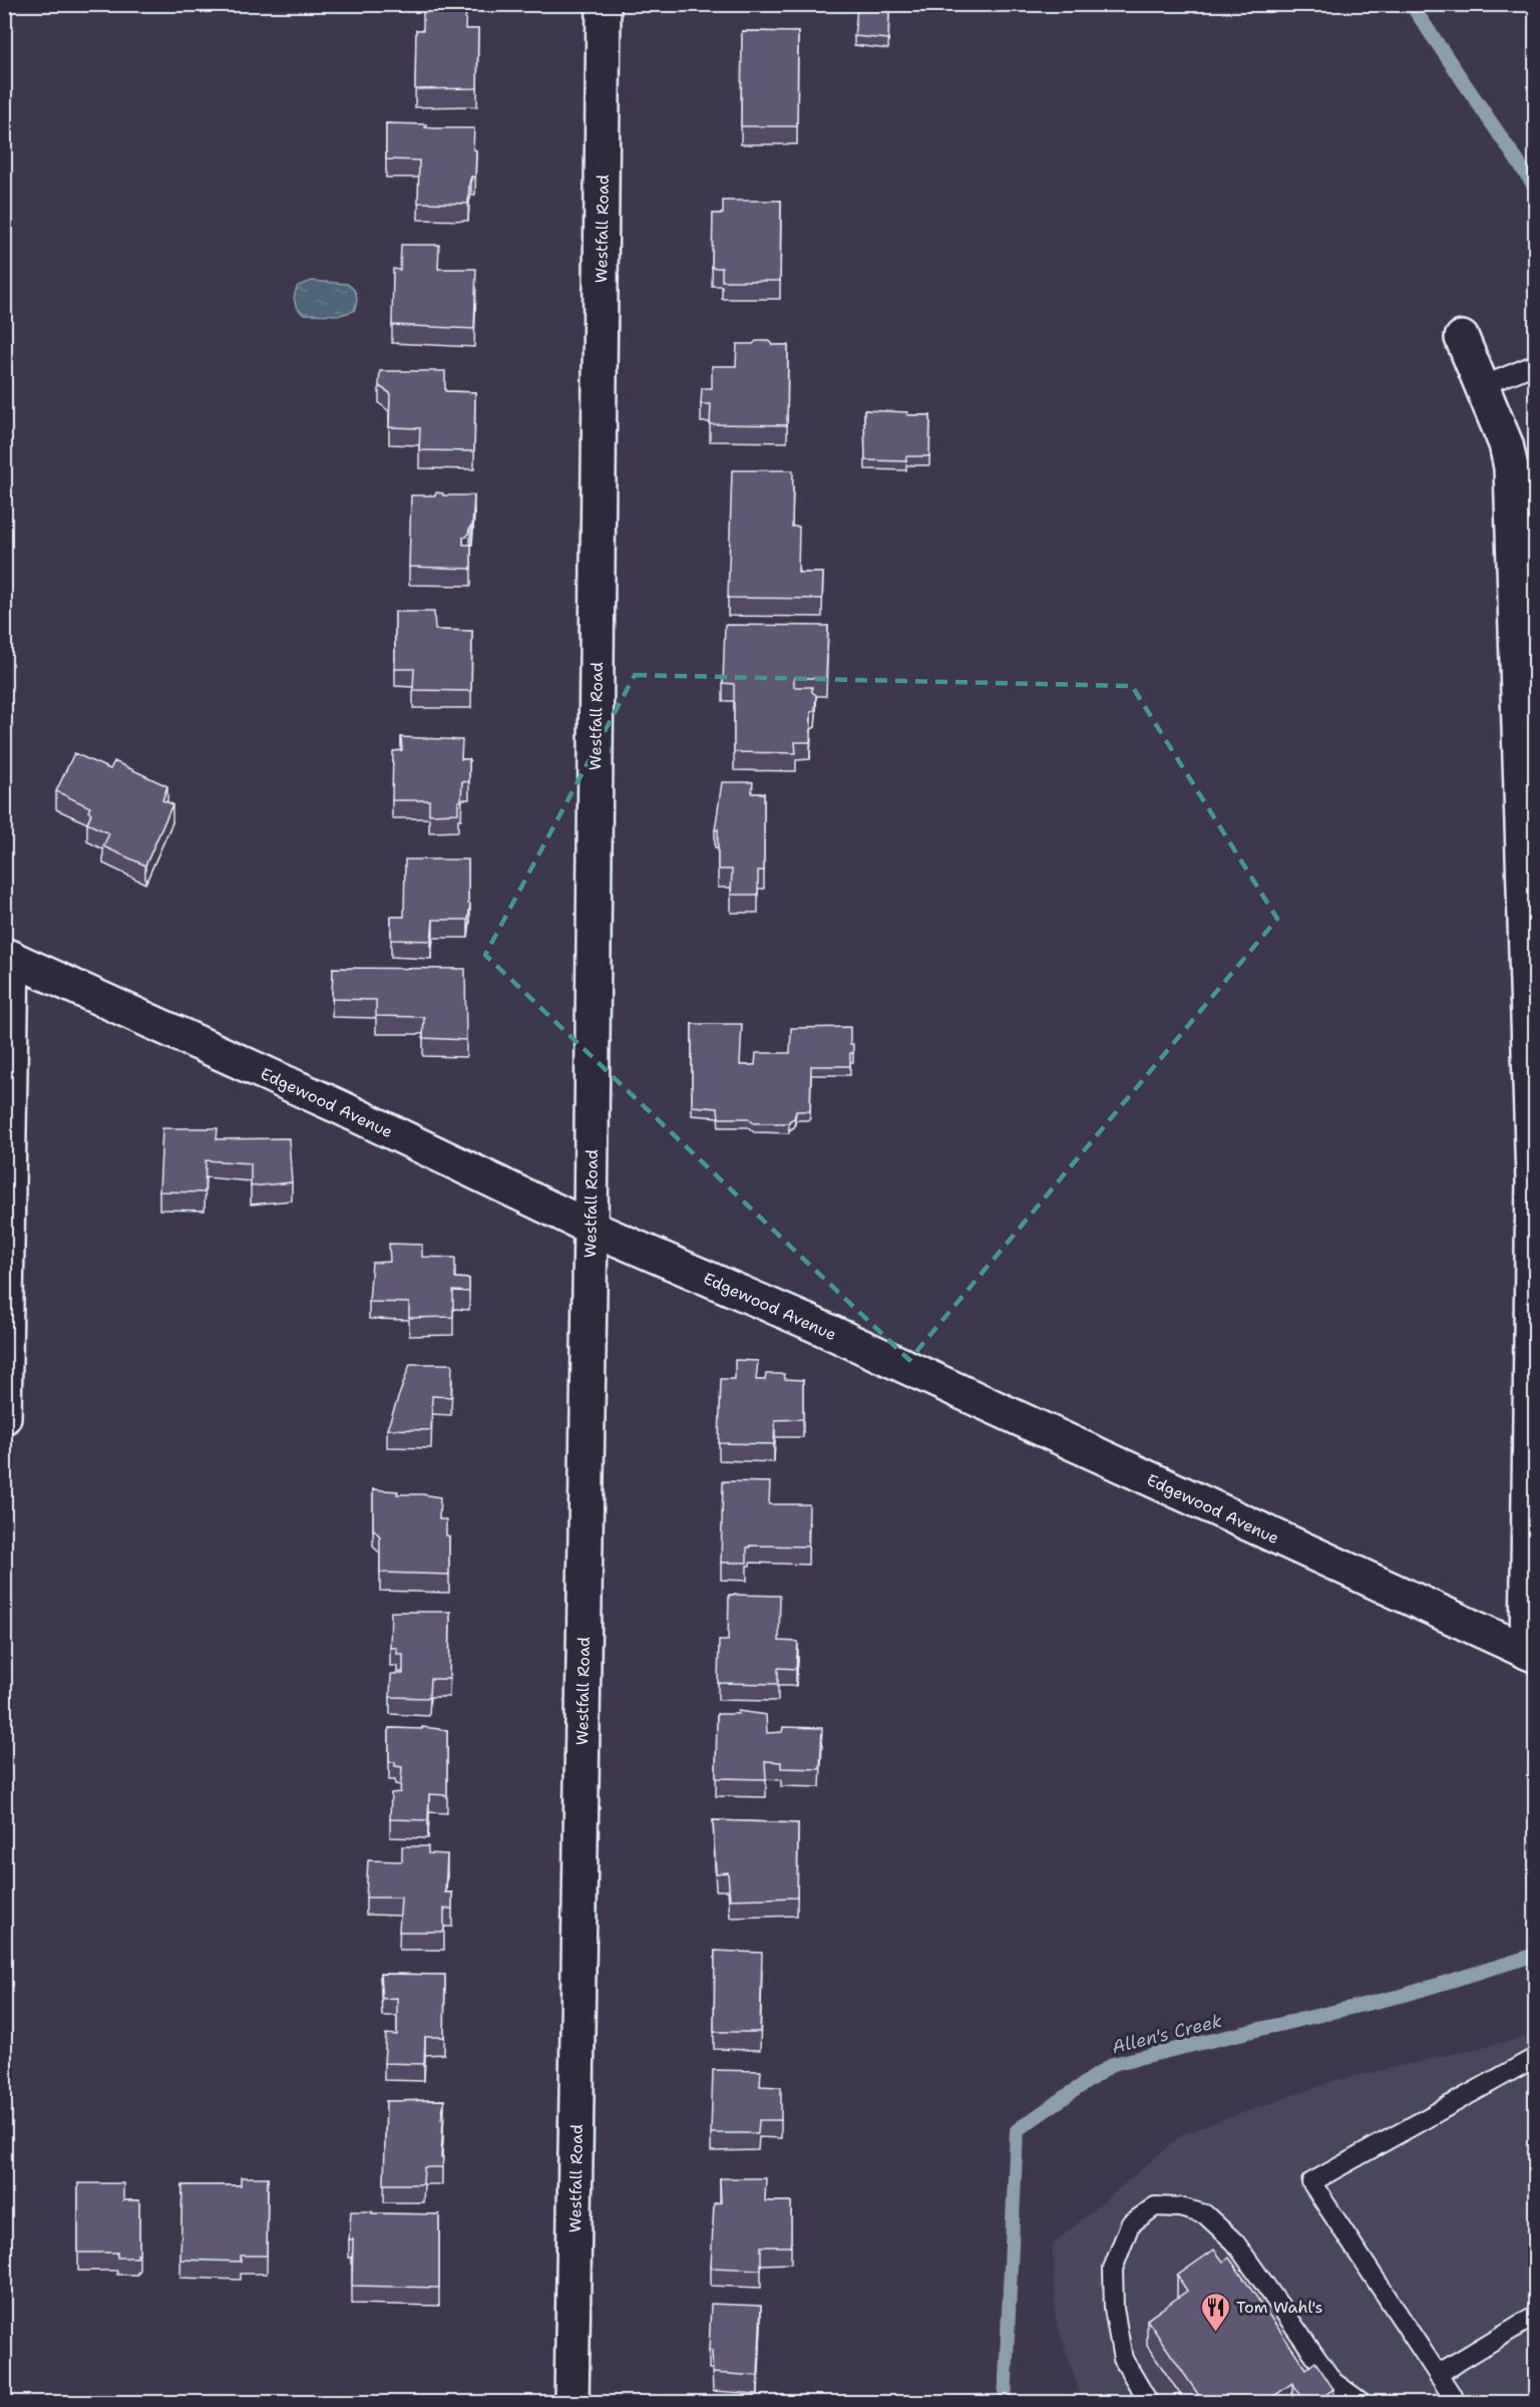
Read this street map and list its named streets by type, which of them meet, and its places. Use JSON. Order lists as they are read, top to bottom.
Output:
{
  "streets": {
    "street": ["Westfall Road", "Edgewood Avenue"]
  },
  "crossings": [
    ["Westfall Road", "Edgewood Avenue"]
  ],
  "water": ["Allen's Creek"],
  "places": {
    "restaurant": ["Tom Wahl's"]
  }
}
